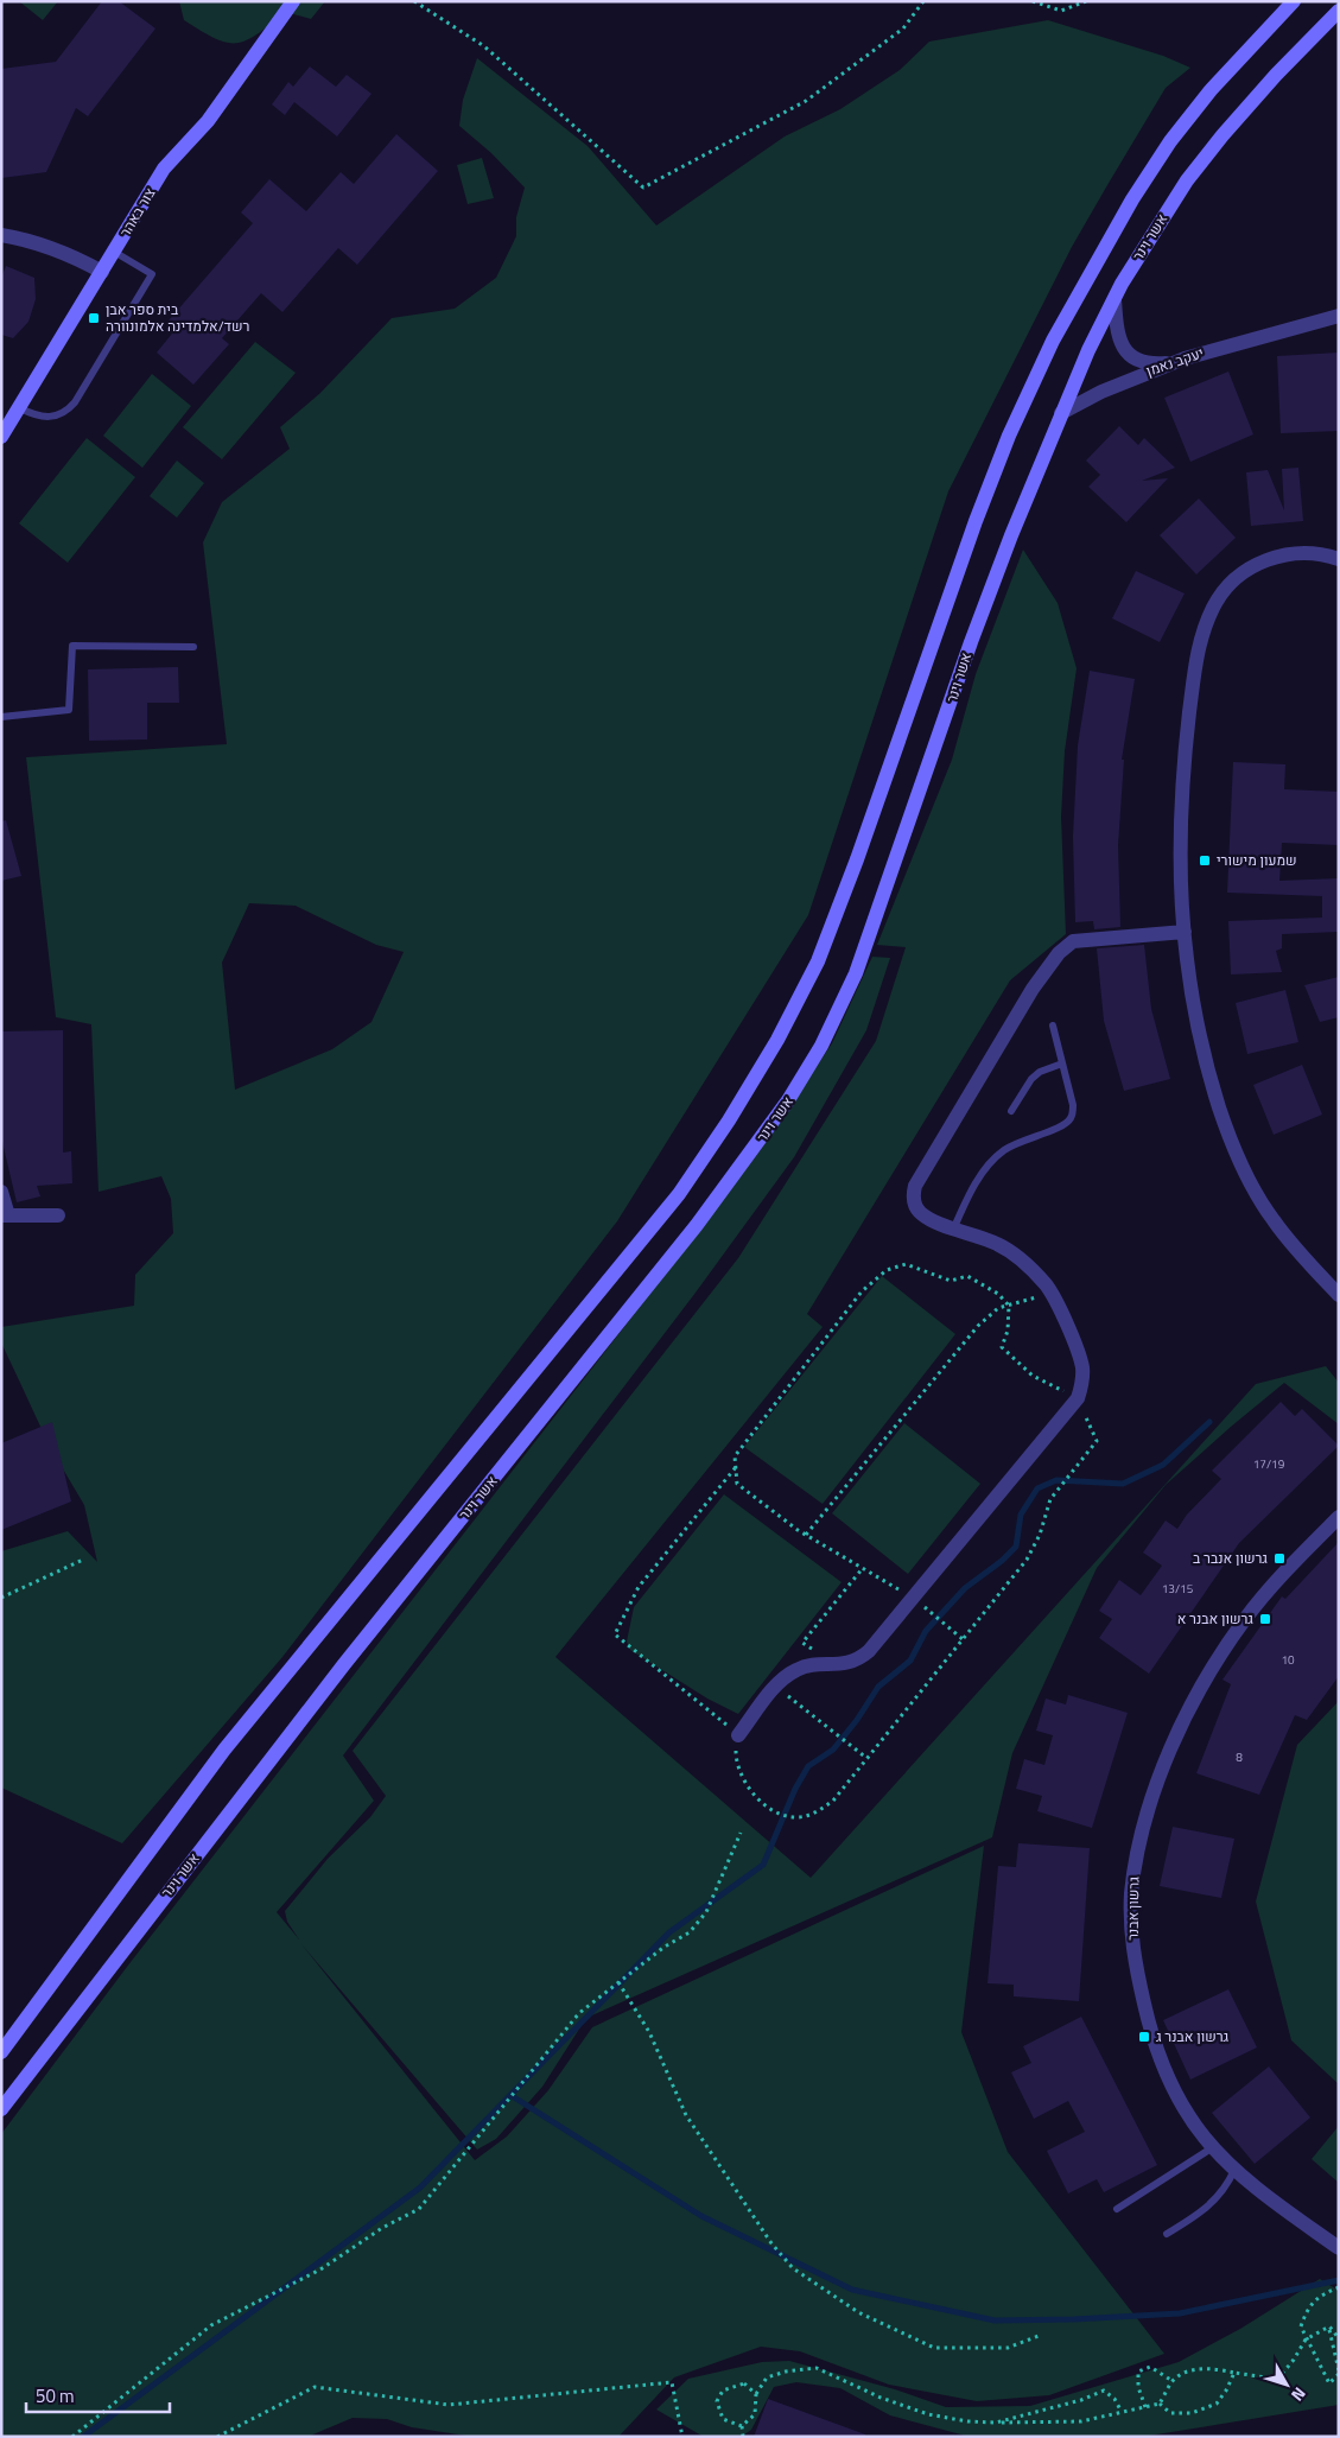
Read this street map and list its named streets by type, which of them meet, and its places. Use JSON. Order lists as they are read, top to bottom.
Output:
{
  "streets": {
    "main road": ["צור באהר", "אשר וינר"],
    "street": ["יעקב נאמן", "גרשון אבנר"]
  },
  "crossings": [
    ["אשר וינר", "יעקב נאמן"]
  ],
  "places": {
    "transit": [
      "בית ספר אבן רשד/אלמדינה אלמונוורה",
      "שמעון מישורי",
      "גרשון אנבר ב",
      "גרשון אבנר א",
      "גרשון אבנר ג"
    ]
  },
  "house_numbers": [
    "17/19",
    "13/15",
    "10",
    "8"
  ],
  "scale_bar": "50 m",
  "north": "bottom right"
}
